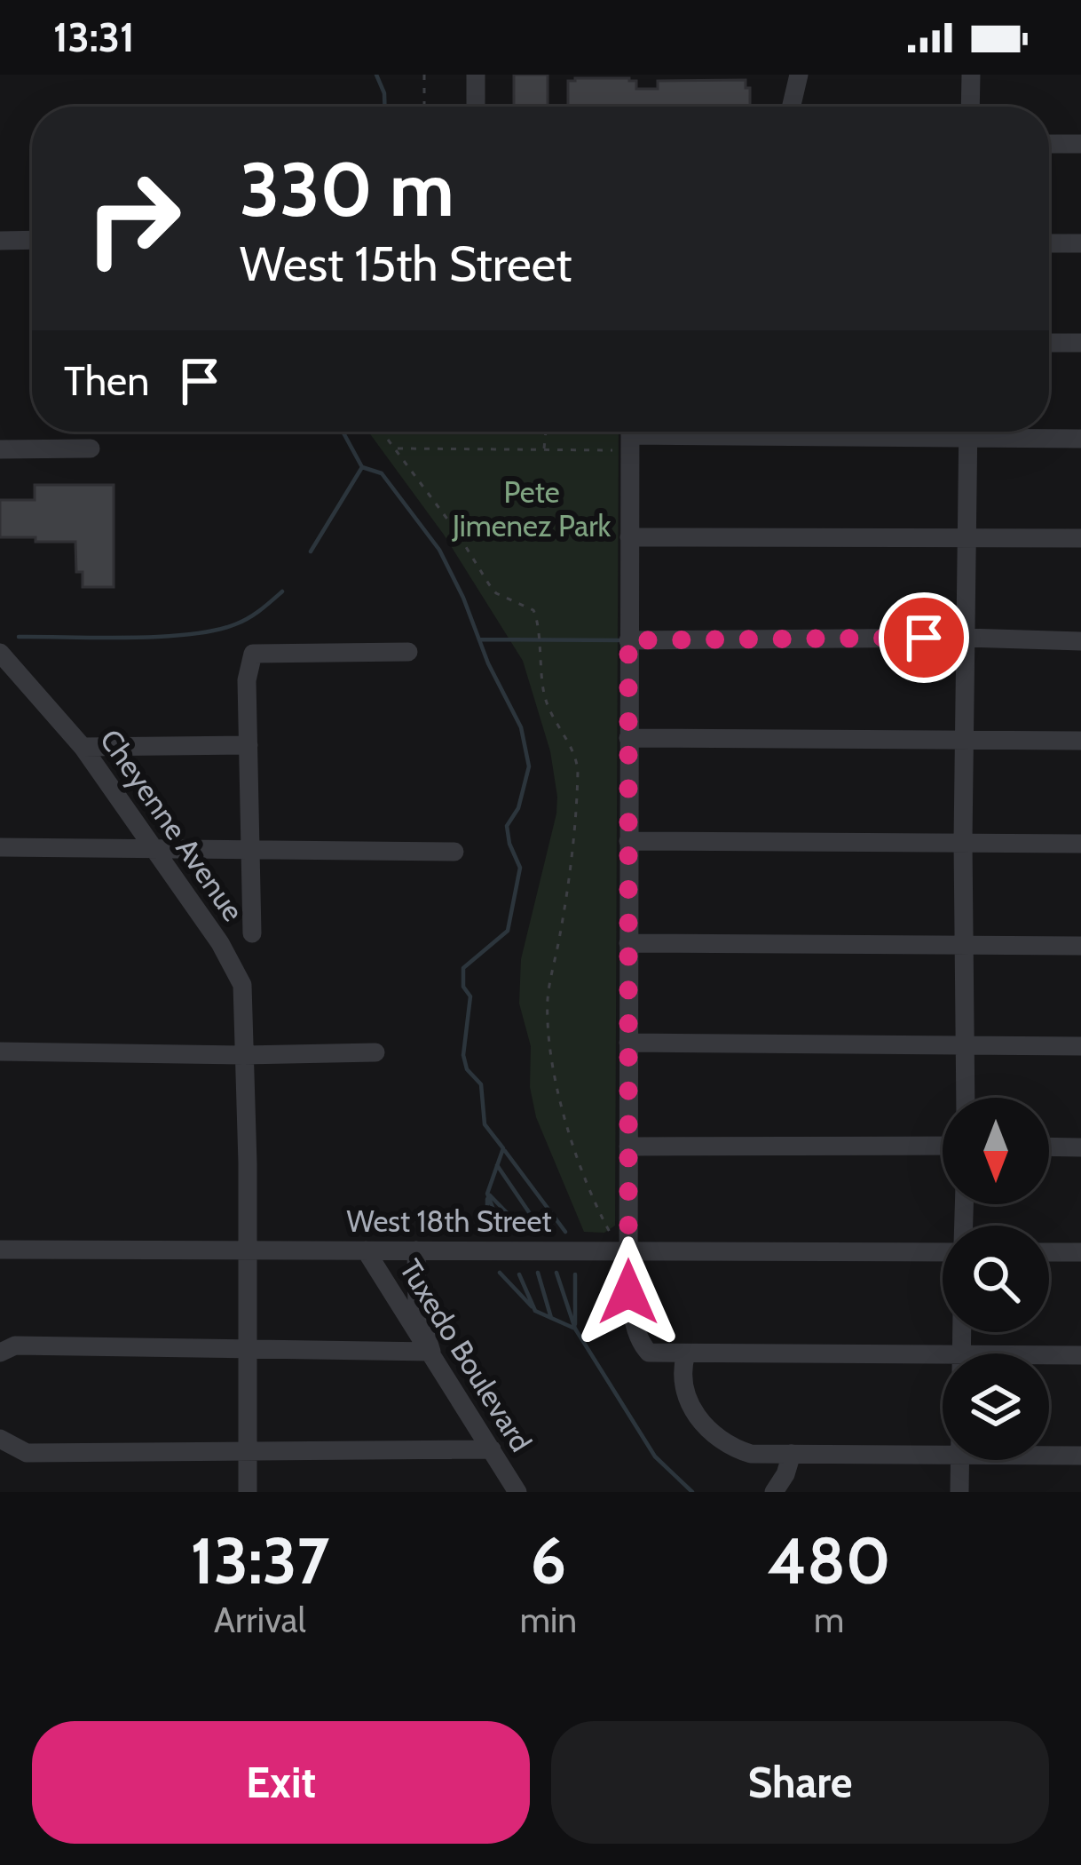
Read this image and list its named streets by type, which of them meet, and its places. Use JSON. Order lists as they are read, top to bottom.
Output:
{
  "streets": {
    "street": ["Cheyenne Avenue", "West 18th Street", "Tuxedo Boulevard"]
  },
  "crossings": [
    ["Cheyenne Avenue", "West 18th Street"],
    ["West 18th Street", "Tuxedo Boulevard"]
  ],
  "parks": ["Pete Jimenez Park"],
  "north": "bottom",
  "page": {
    "status": "13:31",
    "turn": ["330 m", "West 15th Street"],
    "then": "Then",
    "eta": [
      "13:37",
      "Arrival",
      "6",
      "min",
      "480",
      "m"
    ],
    "buttons": ["Exit", "Share"]
  }
}
